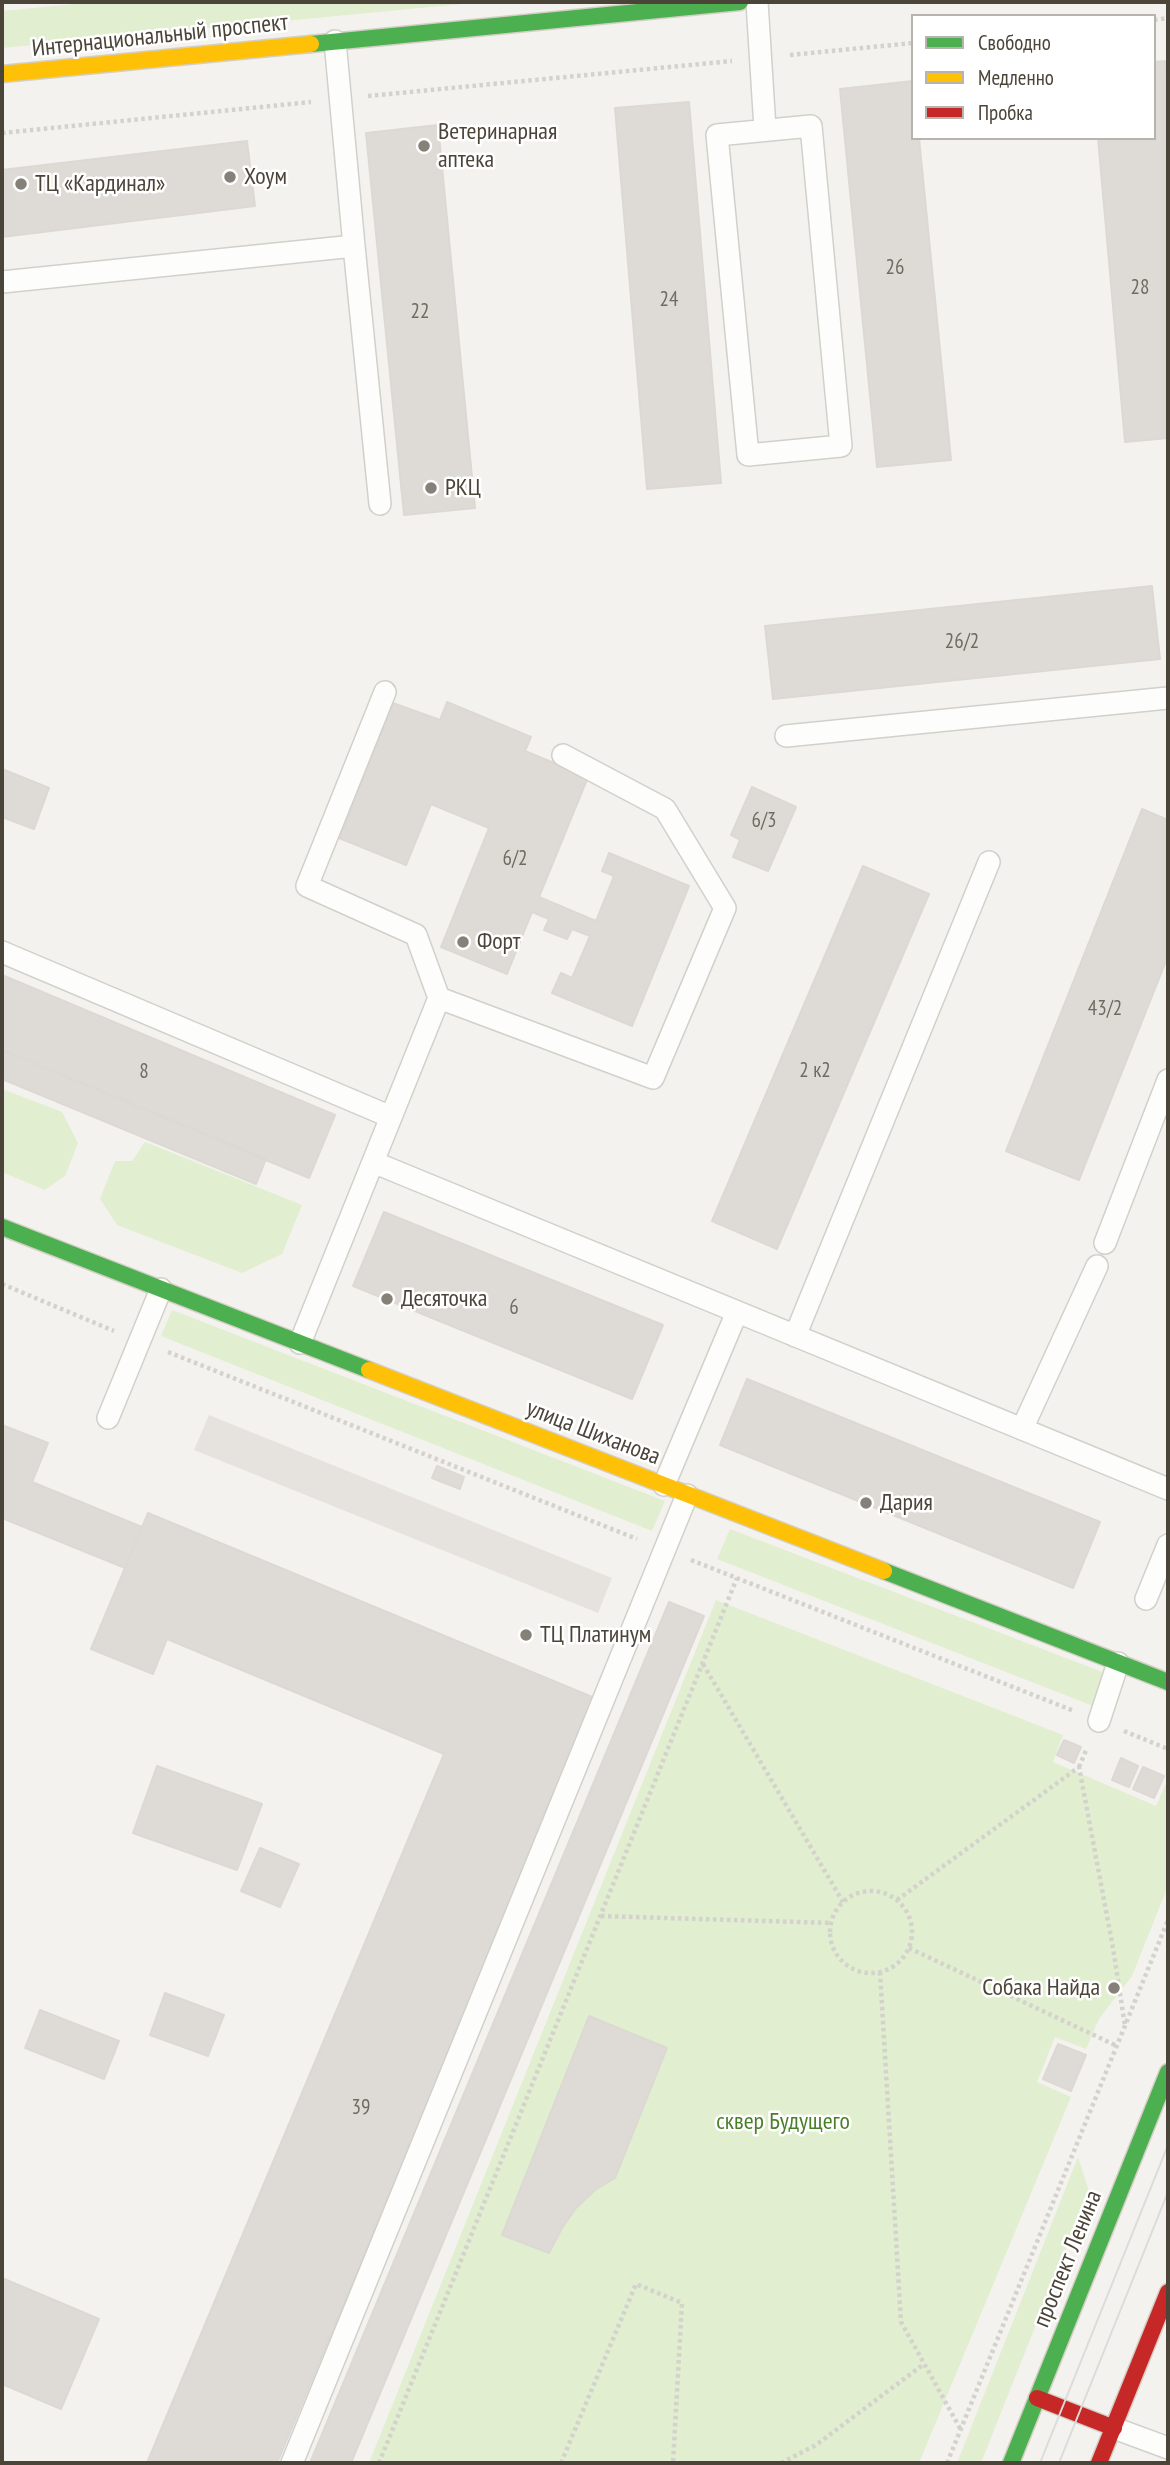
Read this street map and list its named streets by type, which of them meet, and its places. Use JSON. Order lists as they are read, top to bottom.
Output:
{
  "streets": {
    "main road": ["Интернациональный проспект", "улица Шиханова", "проспект Ленина"]
  },
  "parks": ["сквер Будущего"],
  "places": [
    "Ветеринарная аптека",
    "Хоум",
    "ТЦ «Кардинал»",
    "РКЦ",
    "Форт",
    "Десяточка",
    "Дария",
    "ТЦ Платинум",
    "Собака Найда"
  ],
  "house_numbers": [
    "26",
    "28",
    "24",
    "22",
    "26/2",
    "6/3",
    "6/2",
    "43/2",
    "2 к2",
    "8",
    "6",
    "39"
  ],
  "legend": ["Свободно", "Медленно", "Пробка"]
}
